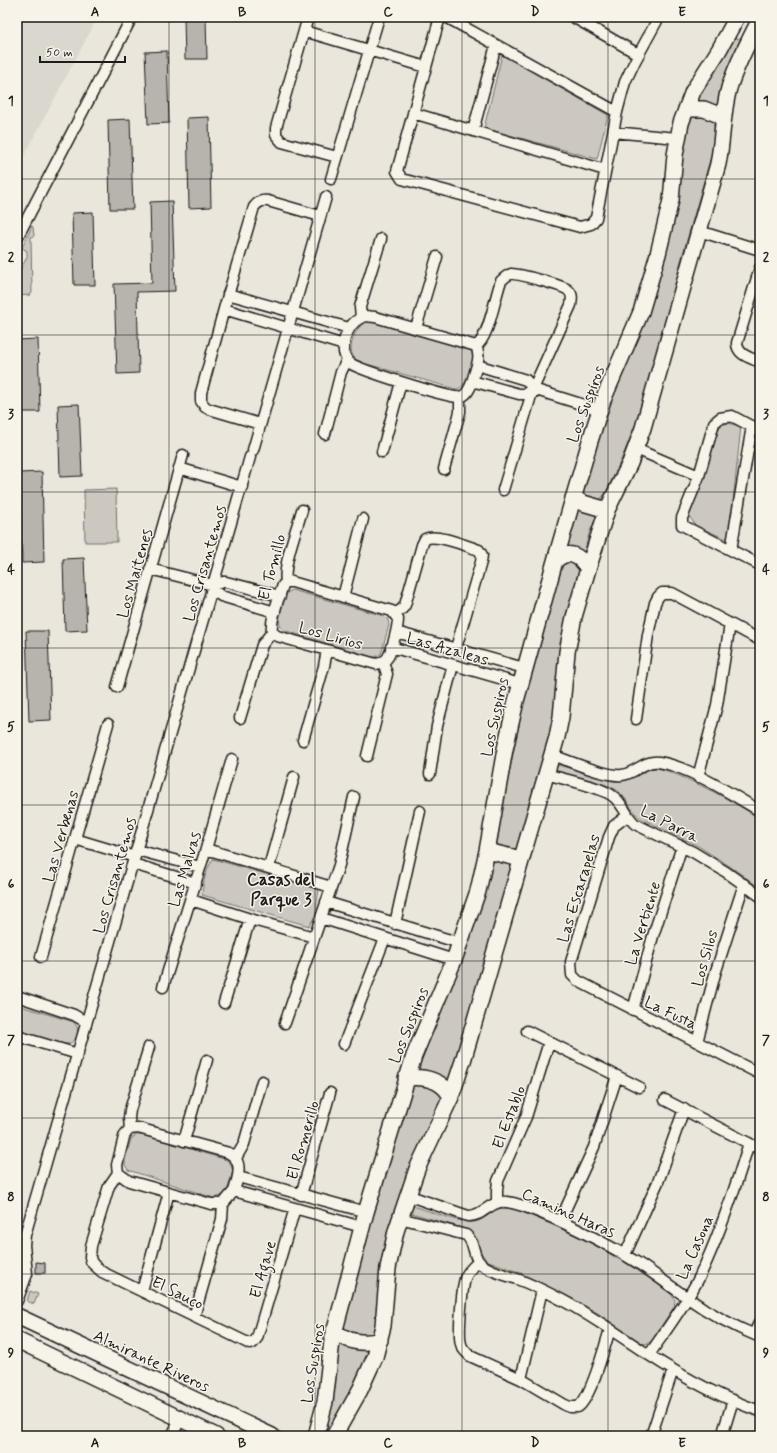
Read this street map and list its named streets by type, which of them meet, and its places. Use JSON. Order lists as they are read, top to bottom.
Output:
{
  "streets": {
    "street": [
      "Los Suspiros",
      "Los Crisantemos",
      "El Tomillo",
      "Los Maitenes",
      "Los Lirios",
      "Las Azaleas",
      "La Parra",
      "Las Verbenas",
      "Las Malvas",
      "Las Escarapelas",
      "La Vertiente",
      "Los Silos",
      "La Fusta",
      "El Establo",
      "El Romerillo",
      "Camino Haras",
      "La Casona",
      "El Agave",
      "El Sauco",
      "Almirante Riveros"
    ]
  },
  "crossings": [
    ["Los Suspiros", "Las Azaleas"],
    ["El Tomillo", "Los Lirios"],
    ["La Parra", "Las Escarapelas"],
    ["La Parra", "La Vertiente"],
    ["La Parra", "Los Silos"],
    ["Las Escarapelas", "La Fusta"],
    ["La Vertiente", "La Fusta"],
    ["Los Silos", "La Fusta"],
    ["El Establo", "Camino Haras"],
    ["Camino Haras", "La Casona"],
    ["El Agave", "El Sauco"]
  ],
  "districts": ["Casas del Parque 3"],
  "scale_bar": "50 m",
  "grid": {
    "columns": [
      "A",
      "B",
      "C",
      "D",
      "E"
    ],
    "rows": [
      "1",
      "2",
      "3",
      "4",
      "5",
      "6",
      "7",
      "8",
      "9"
    ]
  }
}
